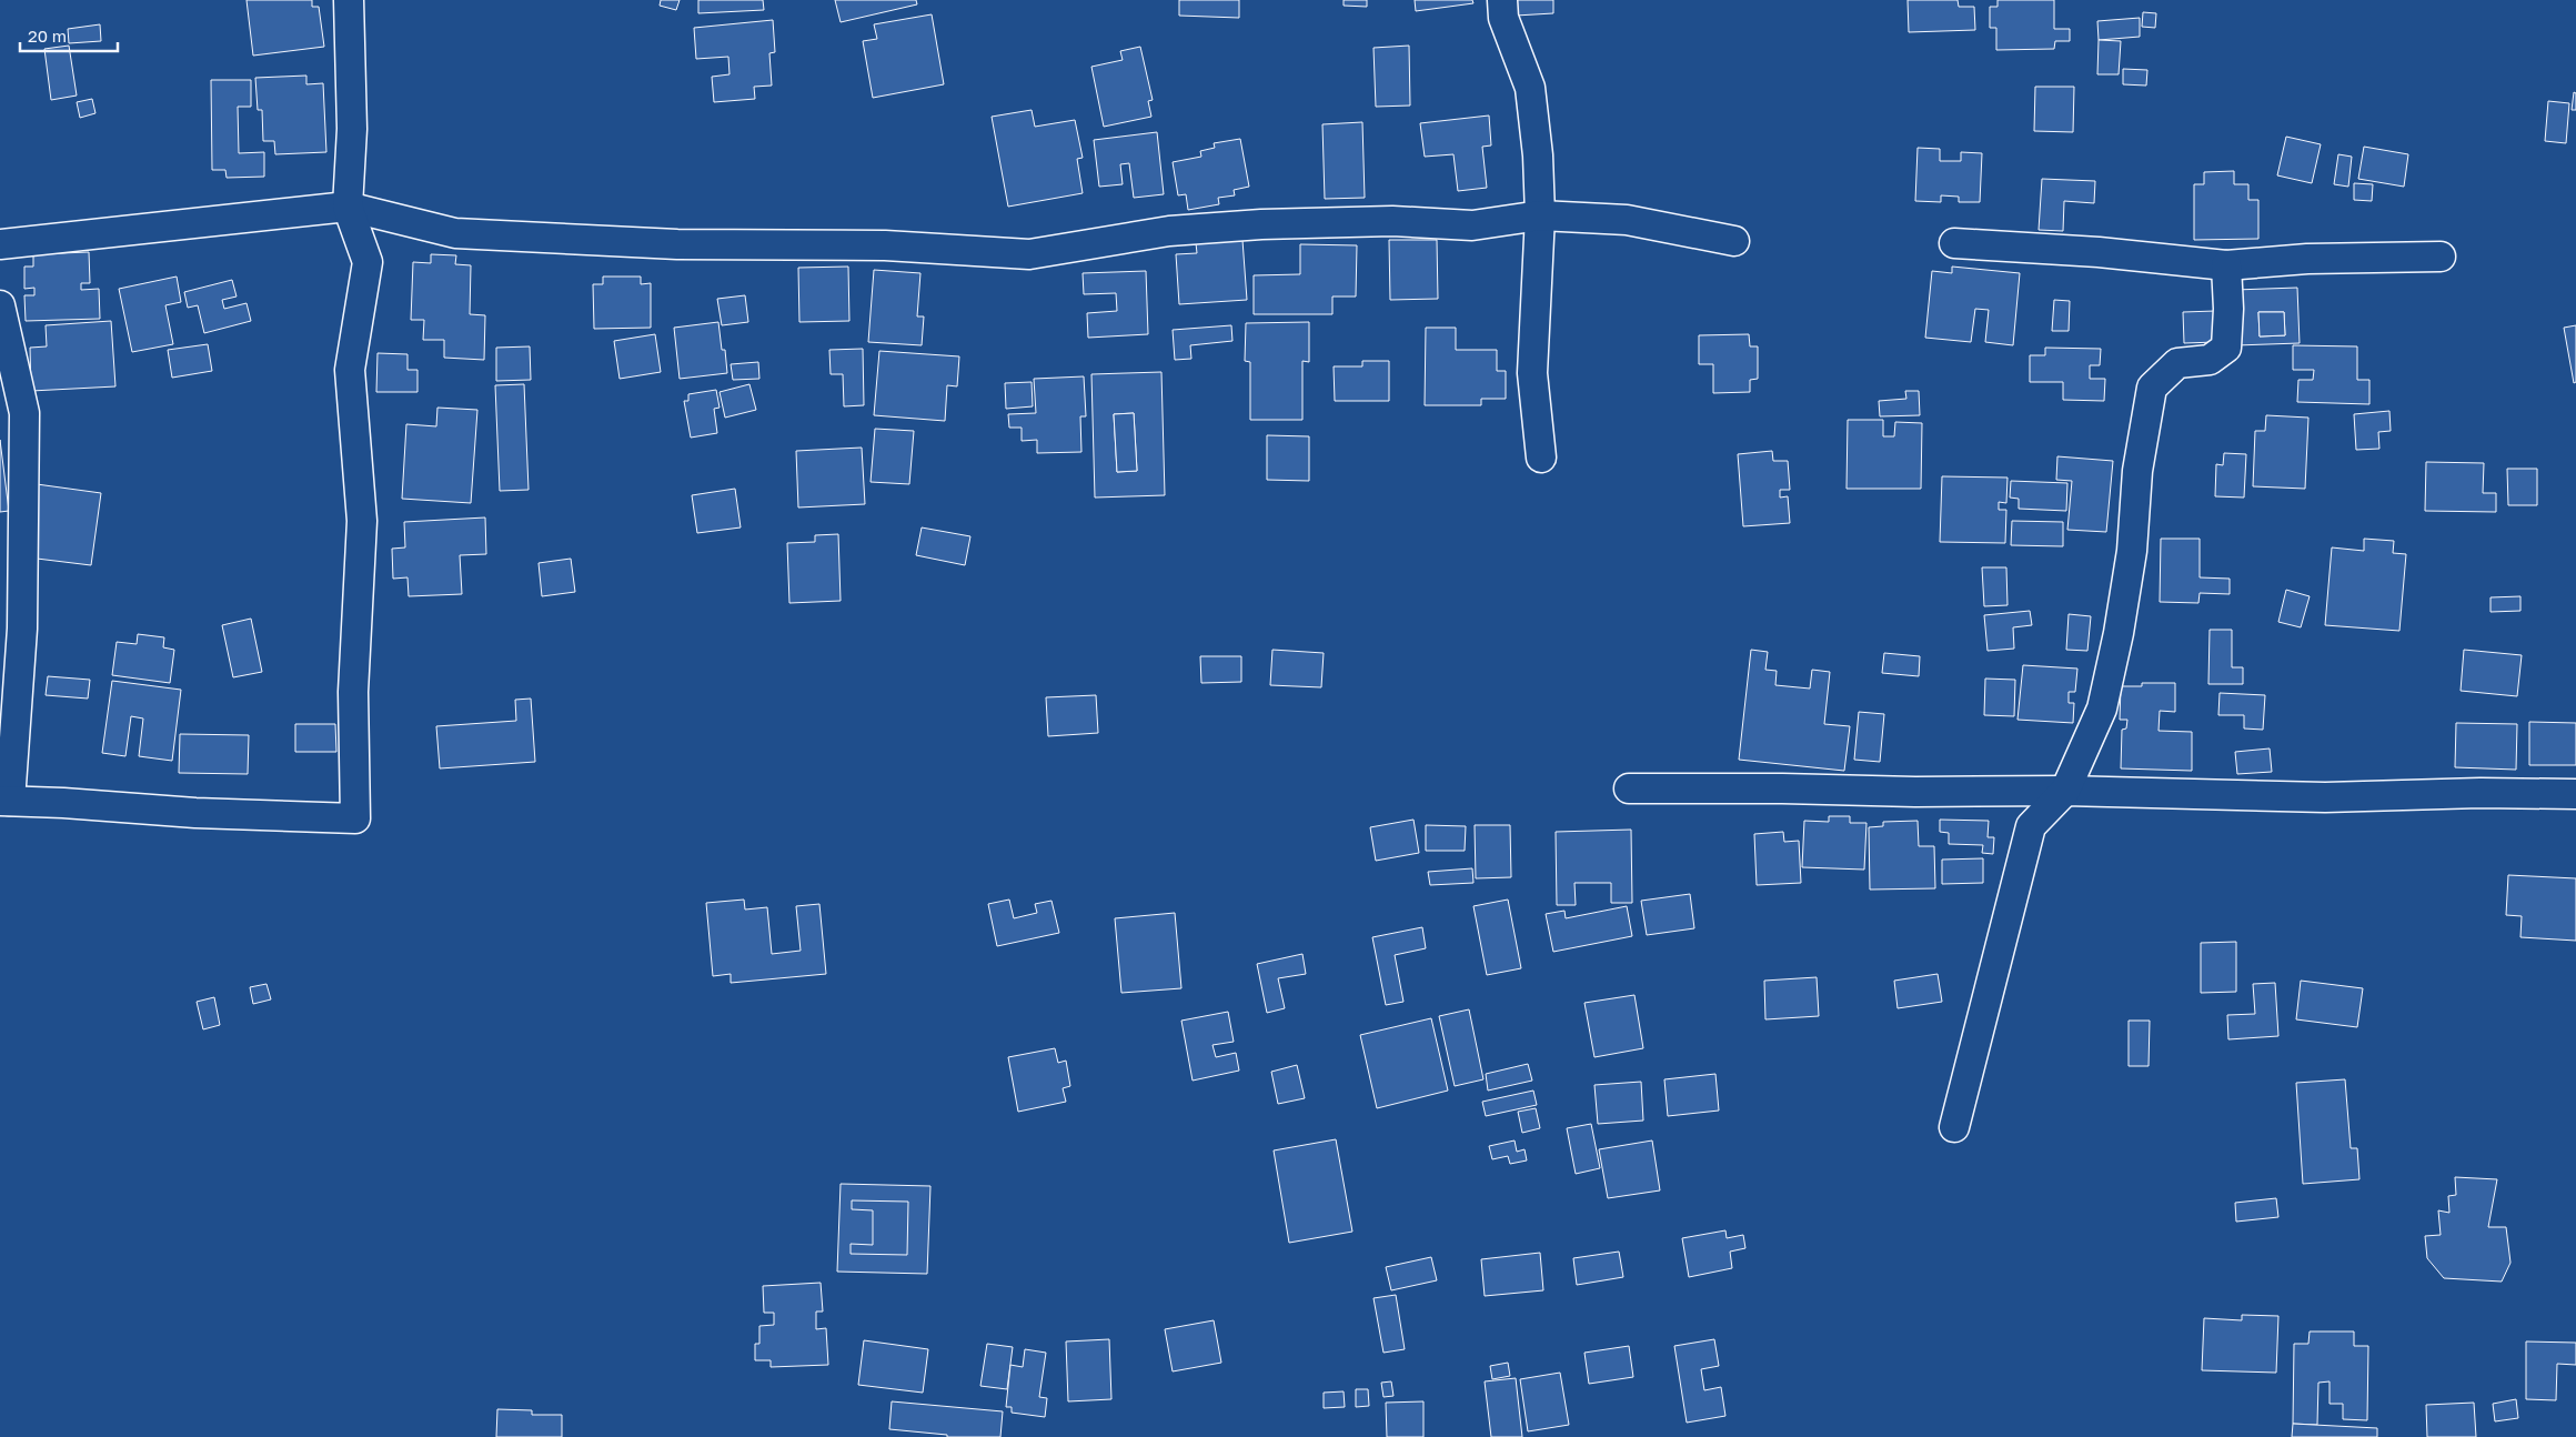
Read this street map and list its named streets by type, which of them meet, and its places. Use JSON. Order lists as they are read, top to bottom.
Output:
{
  "scale_bar": "20 m"
}
